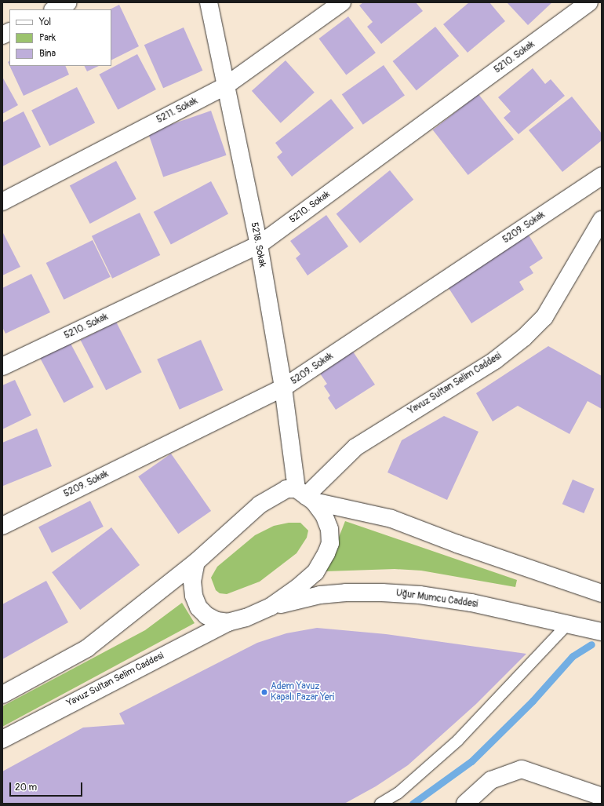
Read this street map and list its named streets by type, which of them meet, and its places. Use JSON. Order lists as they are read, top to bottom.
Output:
{
  "streets": {
    "street": [
      "5210. Sokak",
      "5211. Sokak",
      "5209. Sokak",
      "5218. Sokak",
      "Yavuz Sultan Selim Caddesi",
      "Uğur Mumcu Caddesi"
    ]
  },
  "crossings": [
    ["5210. Sokak", "5218. Sokak"],
    ["5211. Sokak", "5218. Sokak"],
    ["5209. Sokak", "5218. Sokak"],
    ["5218. Sokak", "Yavuz Sultan Selim Caddesi"],
    ["Yavuz Sultan Selim Caddesi", "Uğur Mumcu Caddesi"]
  ],
  "places": ["Adem Yavuz Kapalı Pazar Yeri"],
  "legend": ["Yol", "Park", "Bina"],
  "scale_bar": "20 m"
}
